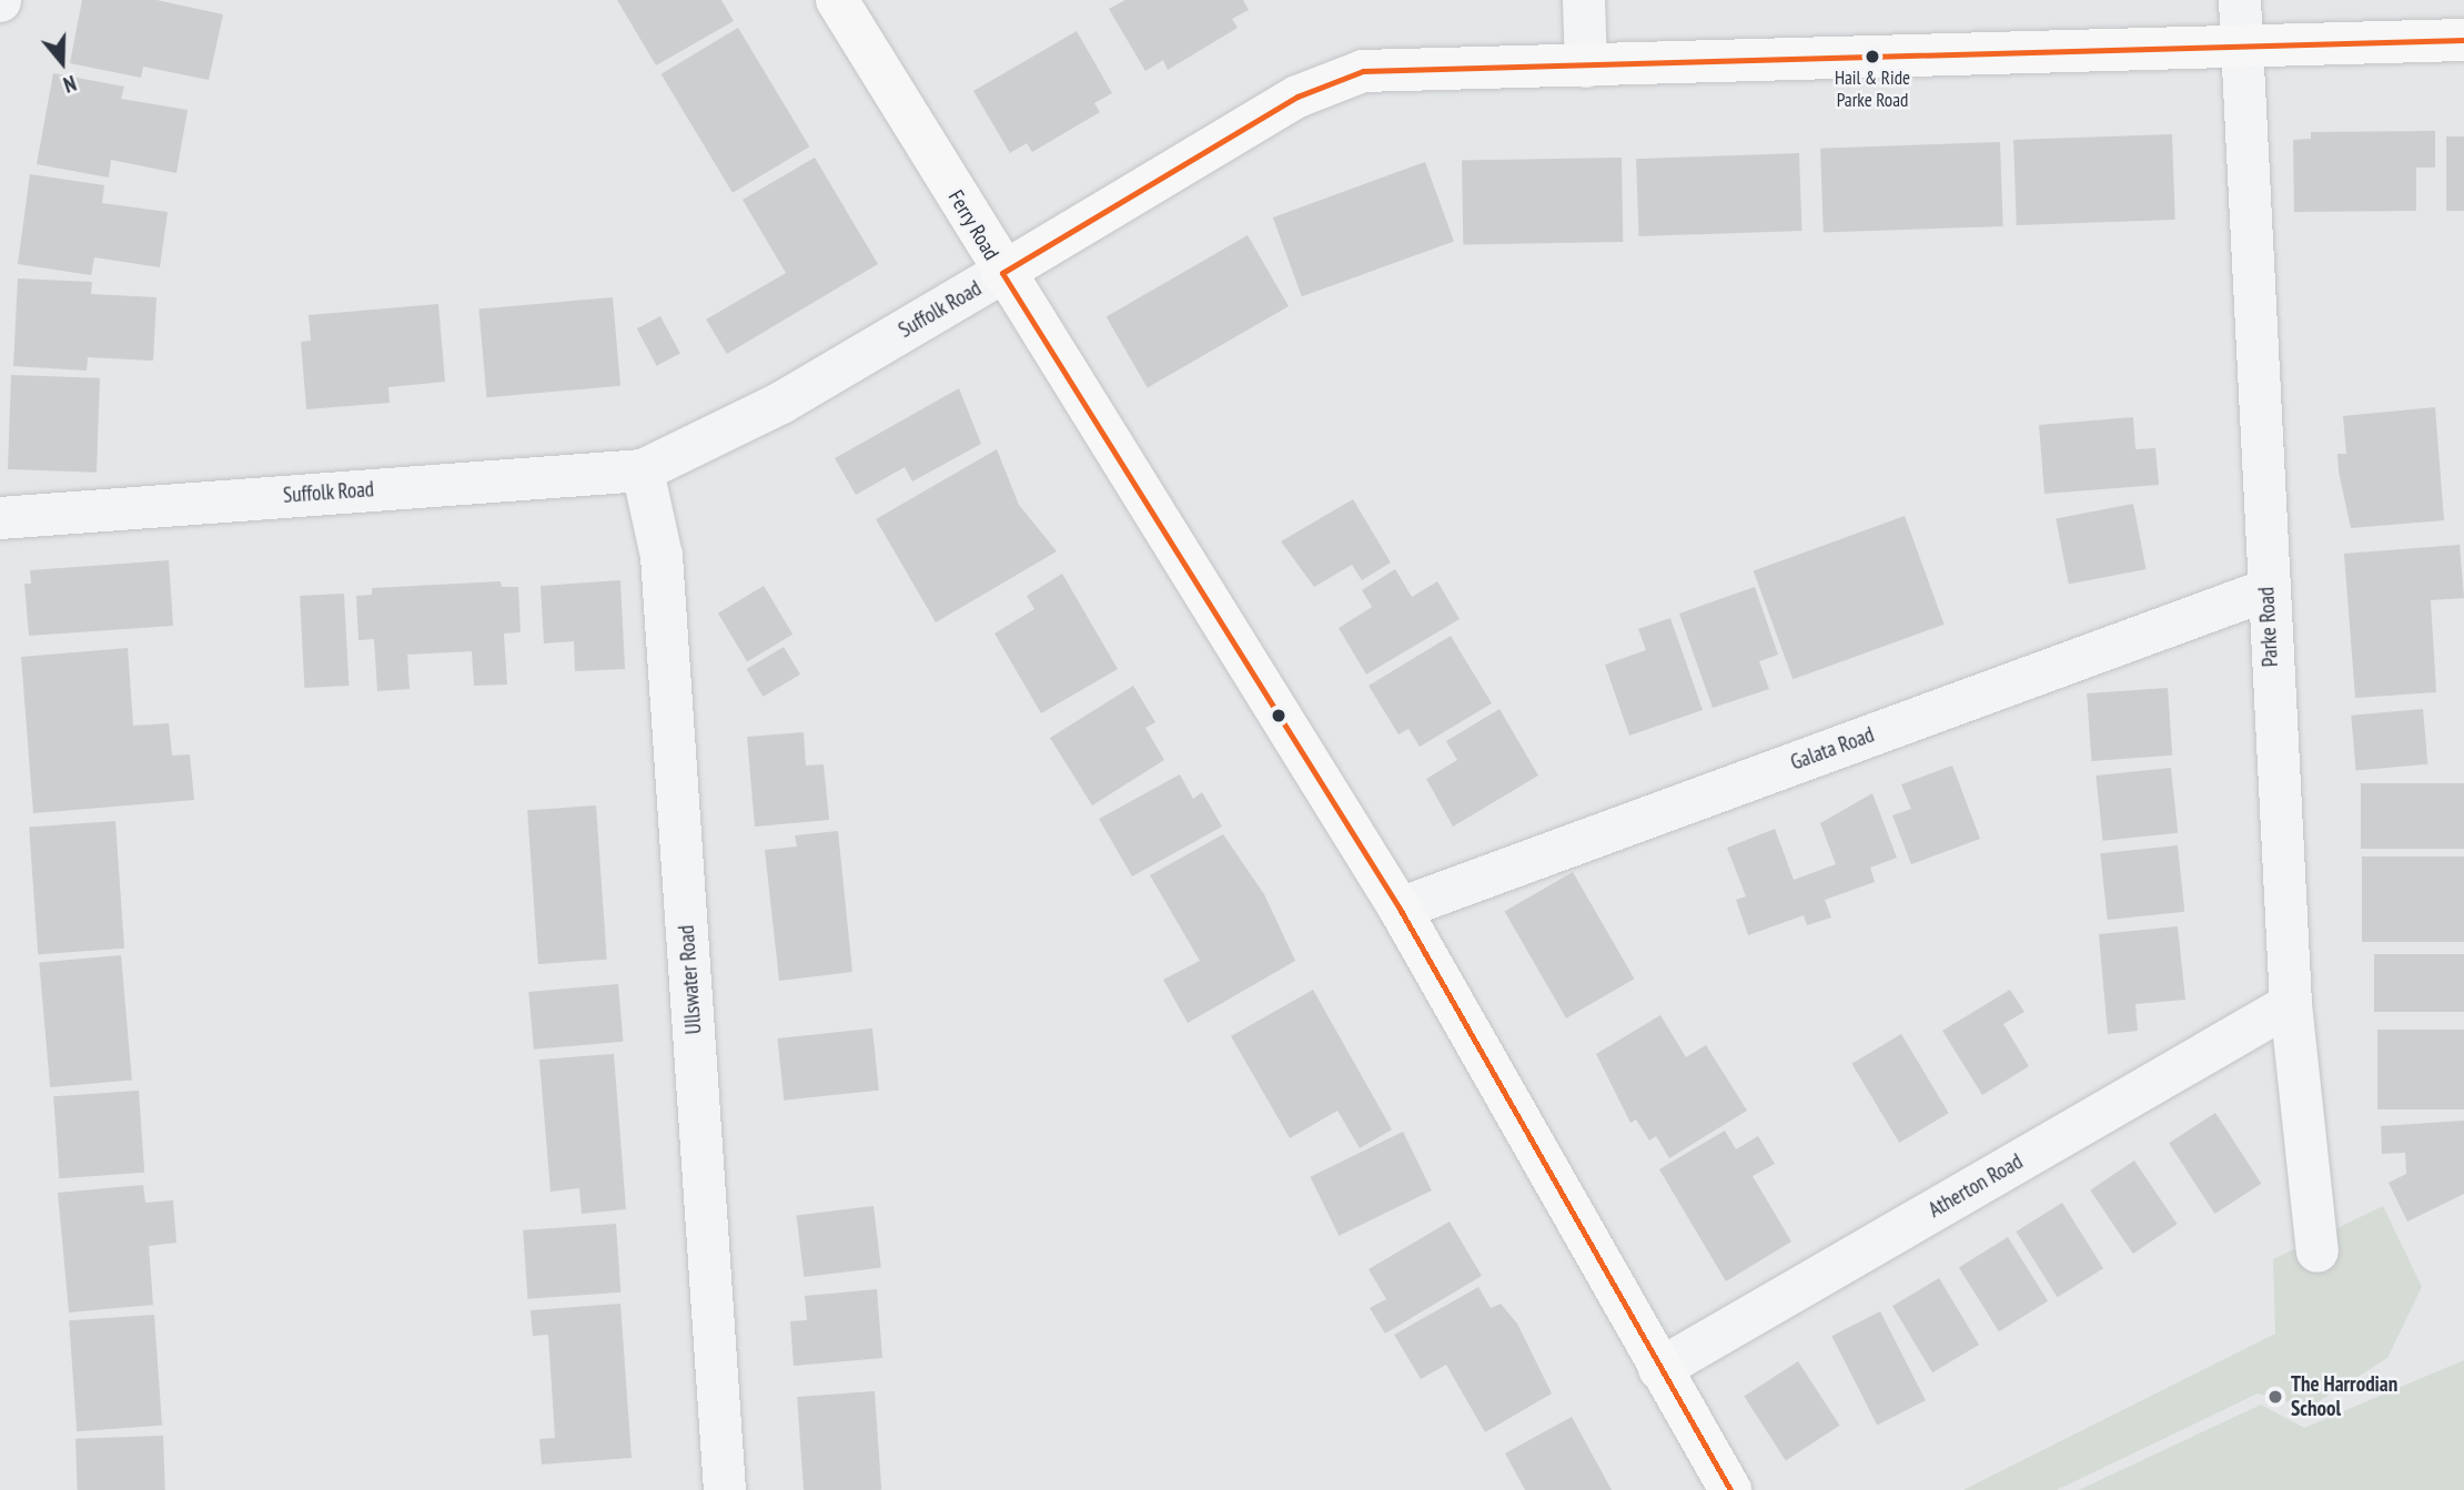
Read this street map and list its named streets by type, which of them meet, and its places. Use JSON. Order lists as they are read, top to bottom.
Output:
{
  "streets": {
    "street": [
      "Ferry Road",
      "Suffolk Road",
      "Parke Road",
      "Galata Road",
      "Ullswater Road",
      "Atherton Road"
    ]
  },
  "crossings": [
    ["Ferry Road", "Suffolk Road"],
    ["Ferry Road", "Galata Road"],
    ["Ferry Road", "Atherton Road"],
    ["Suffolk Road", "Parke Road"],
    ["Suffolk Road", "Ullswater Road"],
    ["Parke Road", "Galata Road"],
    ["Parke Road", "Atherton Road"]
  ],
  "places": ["Hail & Ride Parke Road", "The Harrodian School"],
  "north": "bottom"
}
